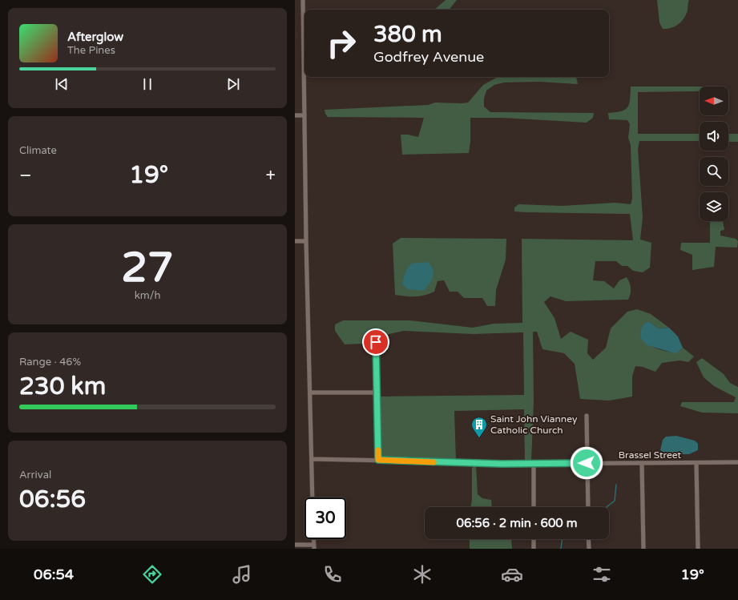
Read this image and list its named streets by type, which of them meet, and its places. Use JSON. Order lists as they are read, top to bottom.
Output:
{
  "streets": {
    "street": ["Brassel Street"]
  },
  "places": {
    "building": ["Saint John Vianney Catholic Church"]
  },
  "north": "left",
  "page": {
    "turn": ["380 m", "Godfrey Avenue"],
    "song": ["Afterglow", "The Pines"],
    "tile": [
      "Climate",
      ["27", "km/h"],
      ["Range · 46%", "230 km"],
      ["Arrival", "06:56"]
    ],
    "heat": ["−", "19°", "+"],
    "limit": "30",
    "trip": "06:56 · 2 min · 600 m",
    "tabs": ["06:54", "19°"]
  }
}
